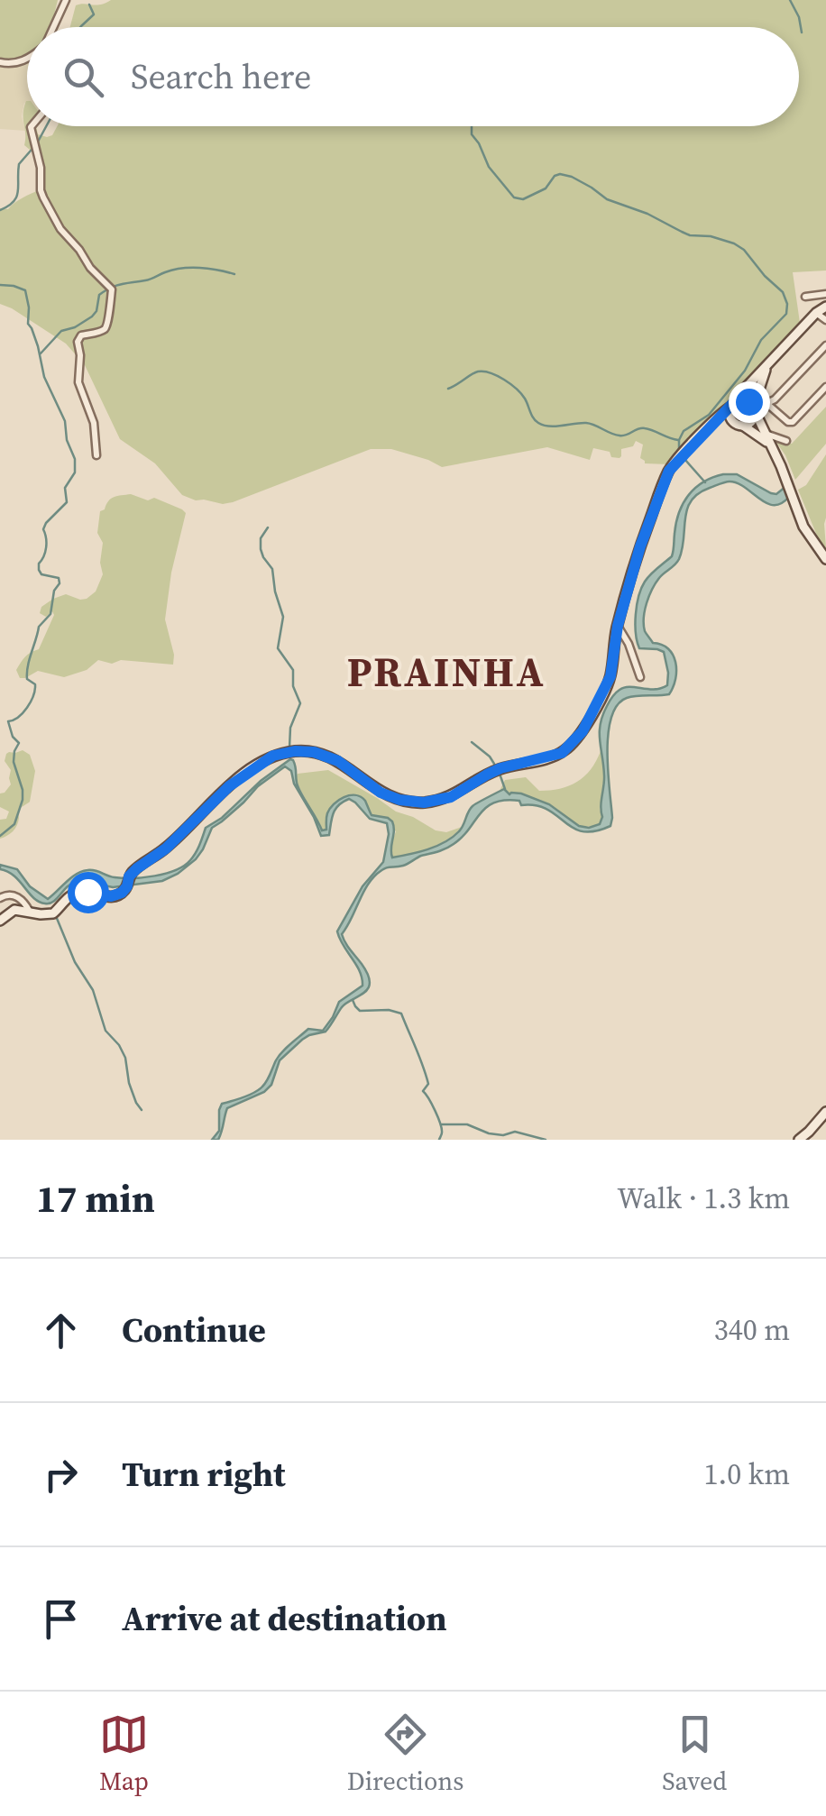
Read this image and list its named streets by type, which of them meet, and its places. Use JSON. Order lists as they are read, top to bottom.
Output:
{
  "districts": ["PRAINHA"],
  "page": {
    "search": "Search here",
    "heading": ["17 min", "Walk · 1.3 km"],
    "list": [
      ["Continue", "340 m"],
      ["Turn right", "1.0 km"],
      "Arrive at destination"
    ],
    "nav": ["Map", "Directions", "Saved"]
  }
}
